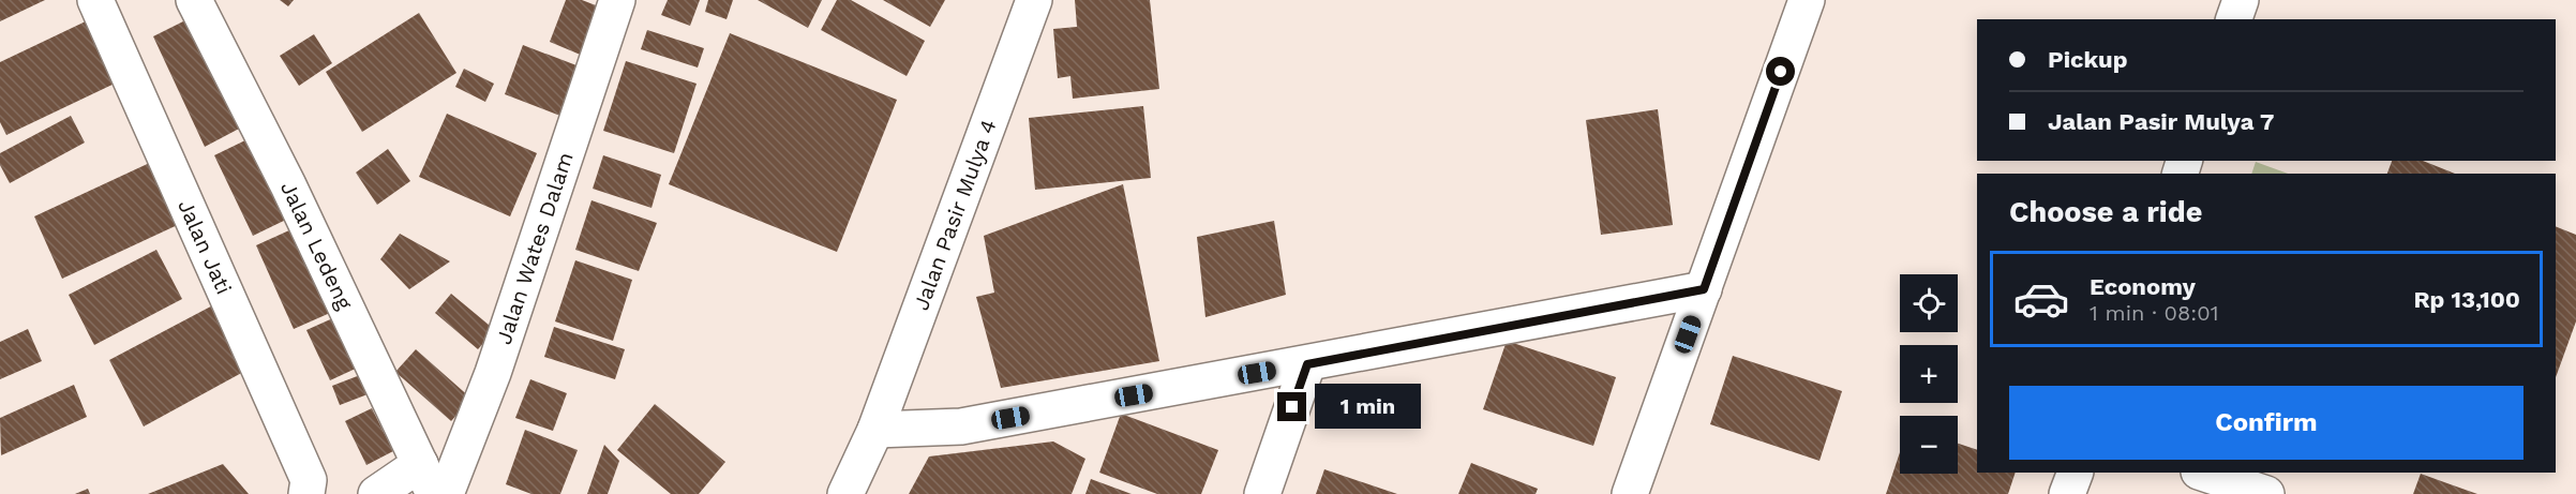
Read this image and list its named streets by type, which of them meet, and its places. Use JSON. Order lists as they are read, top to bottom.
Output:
{
  "streets": {
    "street": [
      "Jalan Pasir Mulya 4",
      "Jalan Ledeng",
      "Jalan Jati",
      "Jalan Wates Dalam"
    ]
  },
  "page": {
    "banner": ["Pickup", "Jalan Pasir Mulya 7"],
    "heading": "Choose a ride",
    "list": [
      {
        "name": "Economy",
        "note": "1 min · 08:01",
        "value": "Rp 13,100"
      }
    ],
    "map_buttons": ["+", "−"],
    "buttons": "Confirm",
    "bubble": "1 min"
  }
}
